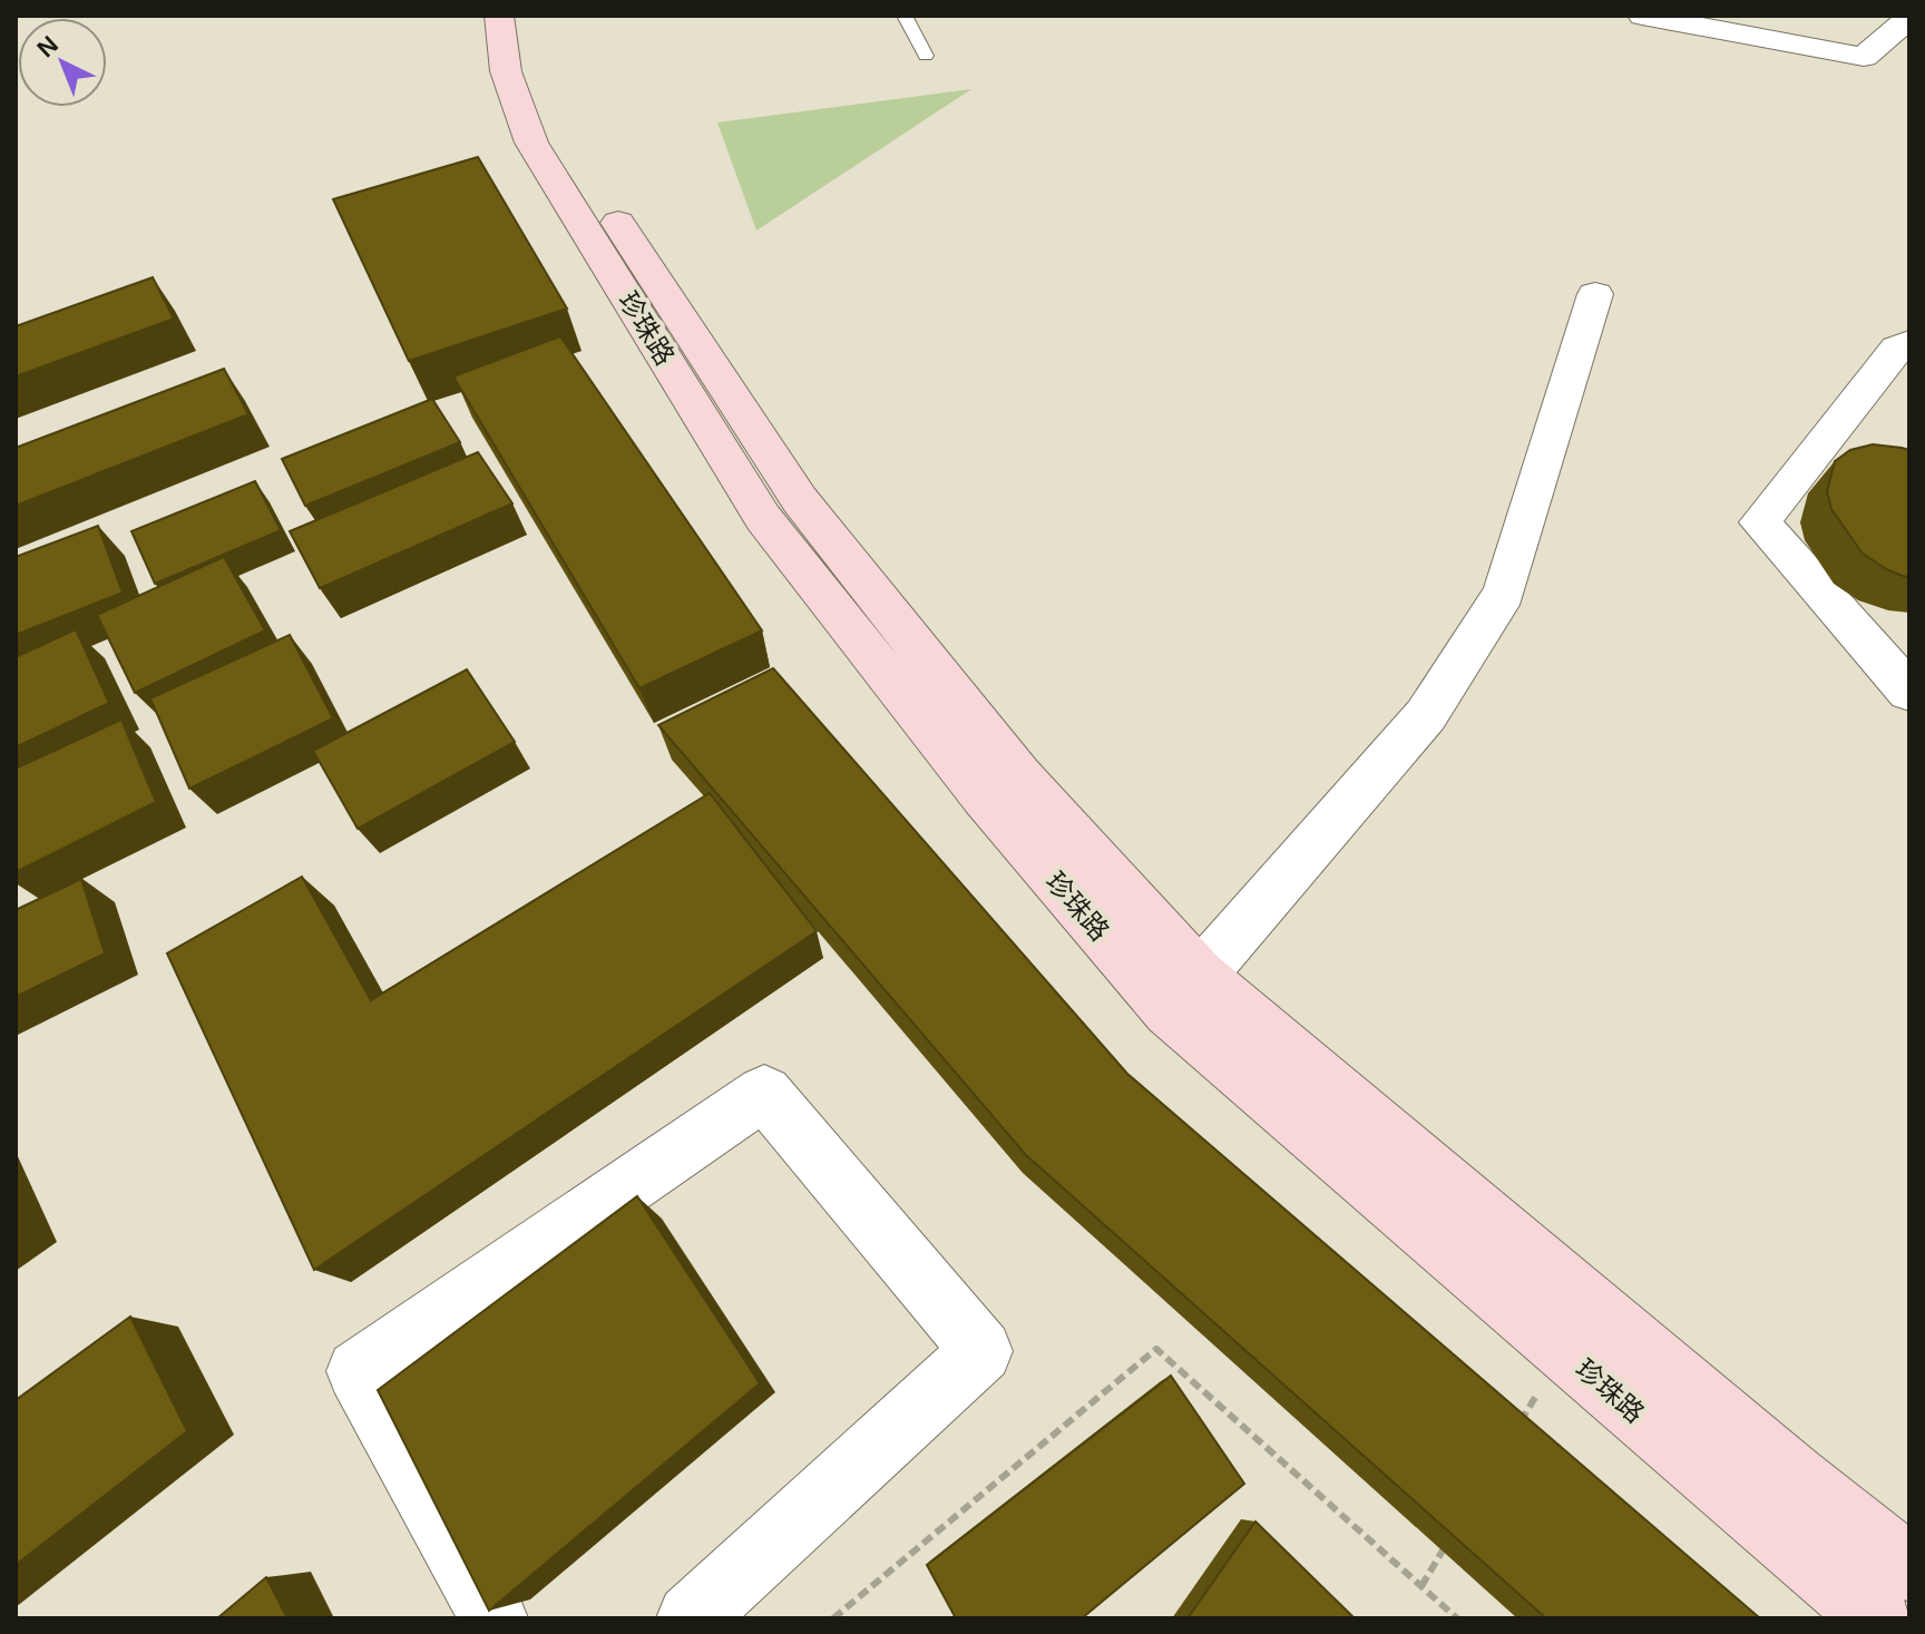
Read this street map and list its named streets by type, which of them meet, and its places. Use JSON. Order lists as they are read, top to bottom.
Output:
{
  "streets": {
    "main road": ["珍珠路"]
  },
  "north": "top left"
}
